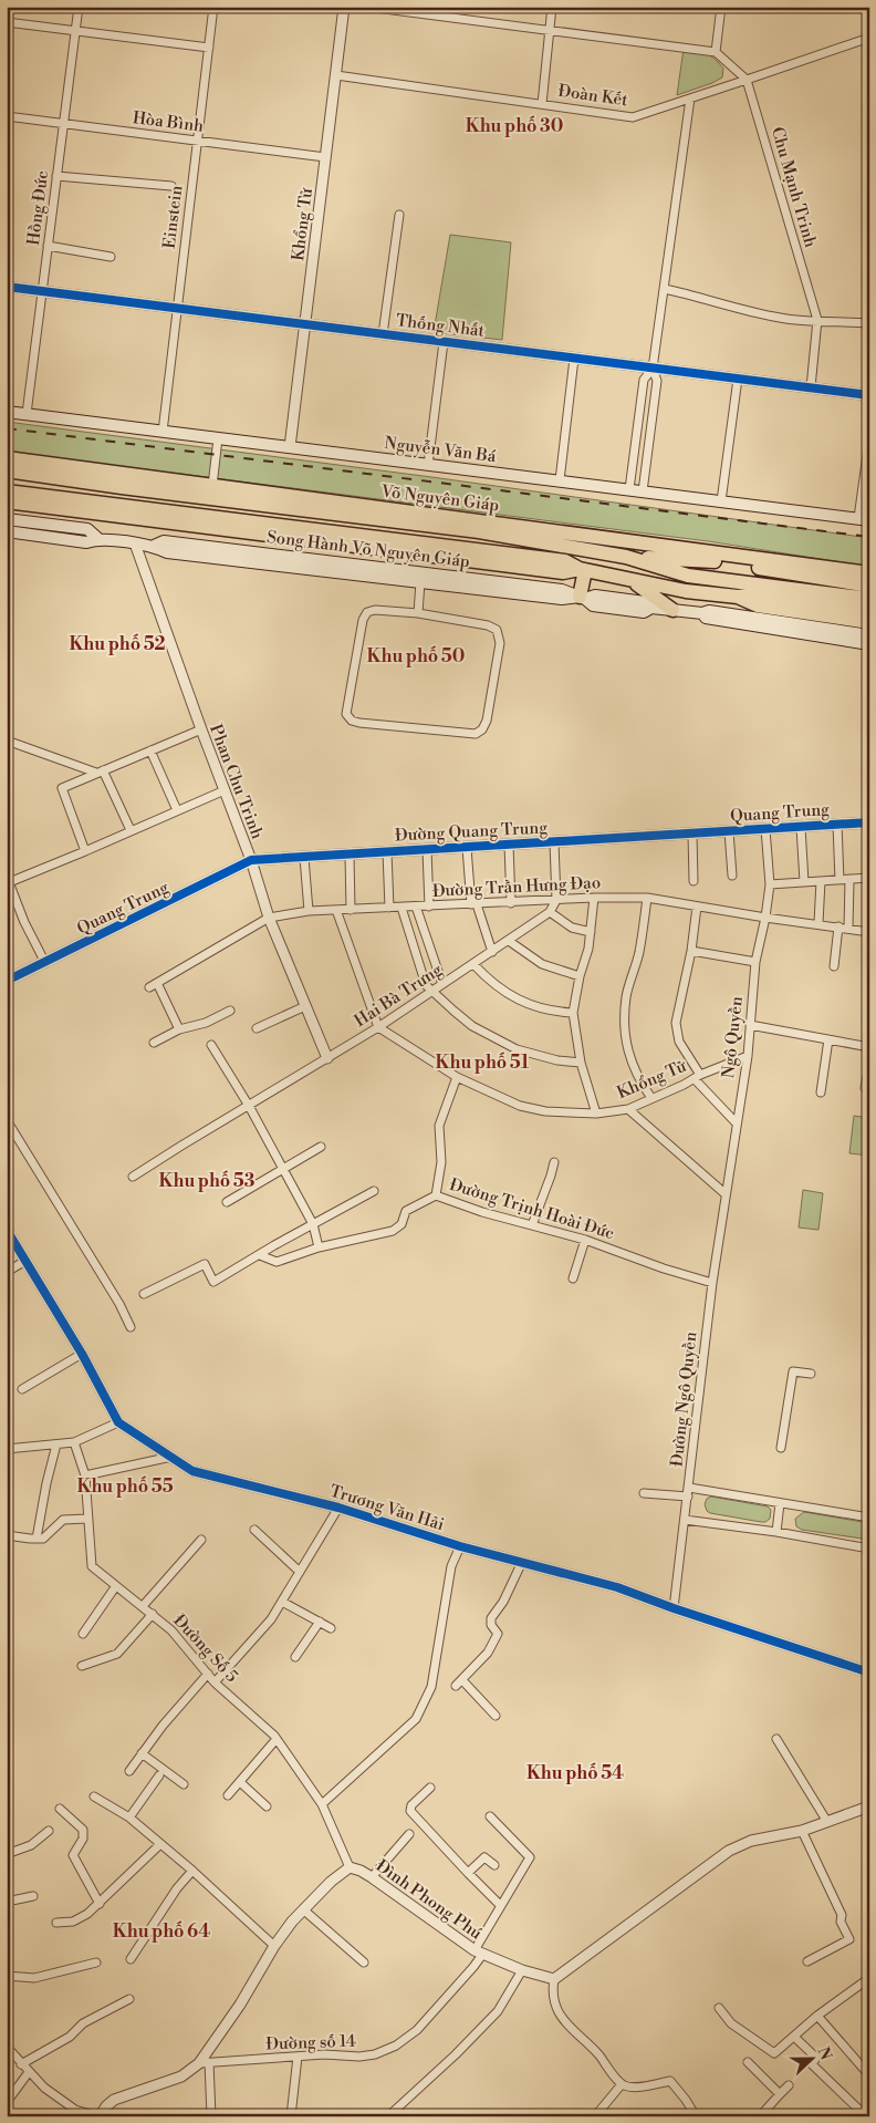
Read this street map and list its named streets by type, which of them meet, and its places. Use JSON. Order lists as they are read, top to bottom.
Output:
{
  "streets": {
    "highway": ["Võ Nguyên Giáp"],
    "main road": ["Nguyễn Văn Bá", "Song Hành Võ Nguyên Giáp"],
    "street": [
      "Đoàn Kết",
      "Hòa Bình",
      "Chu Mạnh Trinh",
      "Hồng Đức",
      "Einstein",
      "Khổng Tử",
      "Thống Nhất",
      "Phan Chu Trinh",
      "Quang Trung",
      "Đường Quang Trung",
      "Đường Trần Hưng Đạo",
      "Hai Bà Trưng",
      "Ngô Quyền",
      "Đường Trịnh Hoài Đức",
      "Đường Ngô Quyền",
      "Trương Văn Hải",
      "Đường Số 5",
      "Đình Phong Phú",
      "Đường số 14"
    ]
  },
  "crossings": [
    ["Đoàn Kết", "Chu Mạnh Trinh"],
    ["Đoàn Kết", "Khổng Tử"],
    ["Hòa Bình", "Hồng Đức"],
    ["Hòa Bình", "Einstein"],
    ["Hòa Bình", "Khổng Tử"],
    ["Chu Mạnh Trinh", "Thống Nhất"],
    ["Hồng Đức", "Thống Nhất"],
    ["Hồng Đức", "Nguyễn Văn Bá"],
    ["Einstein", "Thống Nhất"],
    ["Einstein", "Nguyễn Văn Bá"],
    ["Khổng Tử", "Thống Nhất"],
    ["Khổng Tử", "Nguyễn Văn Bá"],
    ["Khổng Tử", "Hai Bà Trưng"],
    ["Khổng Tử", "Ngô Quyền"],
    ["Song Hành Võ Nguyên Giáp", "Phan Chu Trinh"],
    ["Phan Chu Trinh", "Quang Trung"],
    ["Phan Chu Trinh", "Đường Quang Trung"],
    ["Phan Chu Trinh", "Đường Trần Hưng Đạo"],
    ["Phan Chu Trinh", "Hai Bà Trưng"],
    ["Quang Trung", "Đường Quang Trung"],
    ["Quang Trung", "Ngô Quyền"],
    ["Đường Trần Hưng Đạo", "Hai Bà Trưng"],
    ["Đường Trần Hưng Đạo", "Ngô Quyền"],
    ["Ngô Quyền", "Đường Ngô Quyền"],
    ["Đường Trịnh Hoài Đức", "Đường Ngô Quyền"],
    ["Đường Ngô Quyền", "Trương Văn Hải"],
    ["Đường Số 5", "Đình Phong Phú"],
    ["Đình Phong Phú", "Đường số 14"]
  ],
  "districts": [
    "Khu phố 30",
    "Khu phố 52",
    "Khu phố 50",
    "Khu phố 51",
    "Khu phố 53",
    "Khu phố 55",
    "Khu phố 54",
    "Khu phố 64"
  ],
  "north": "right"
}
